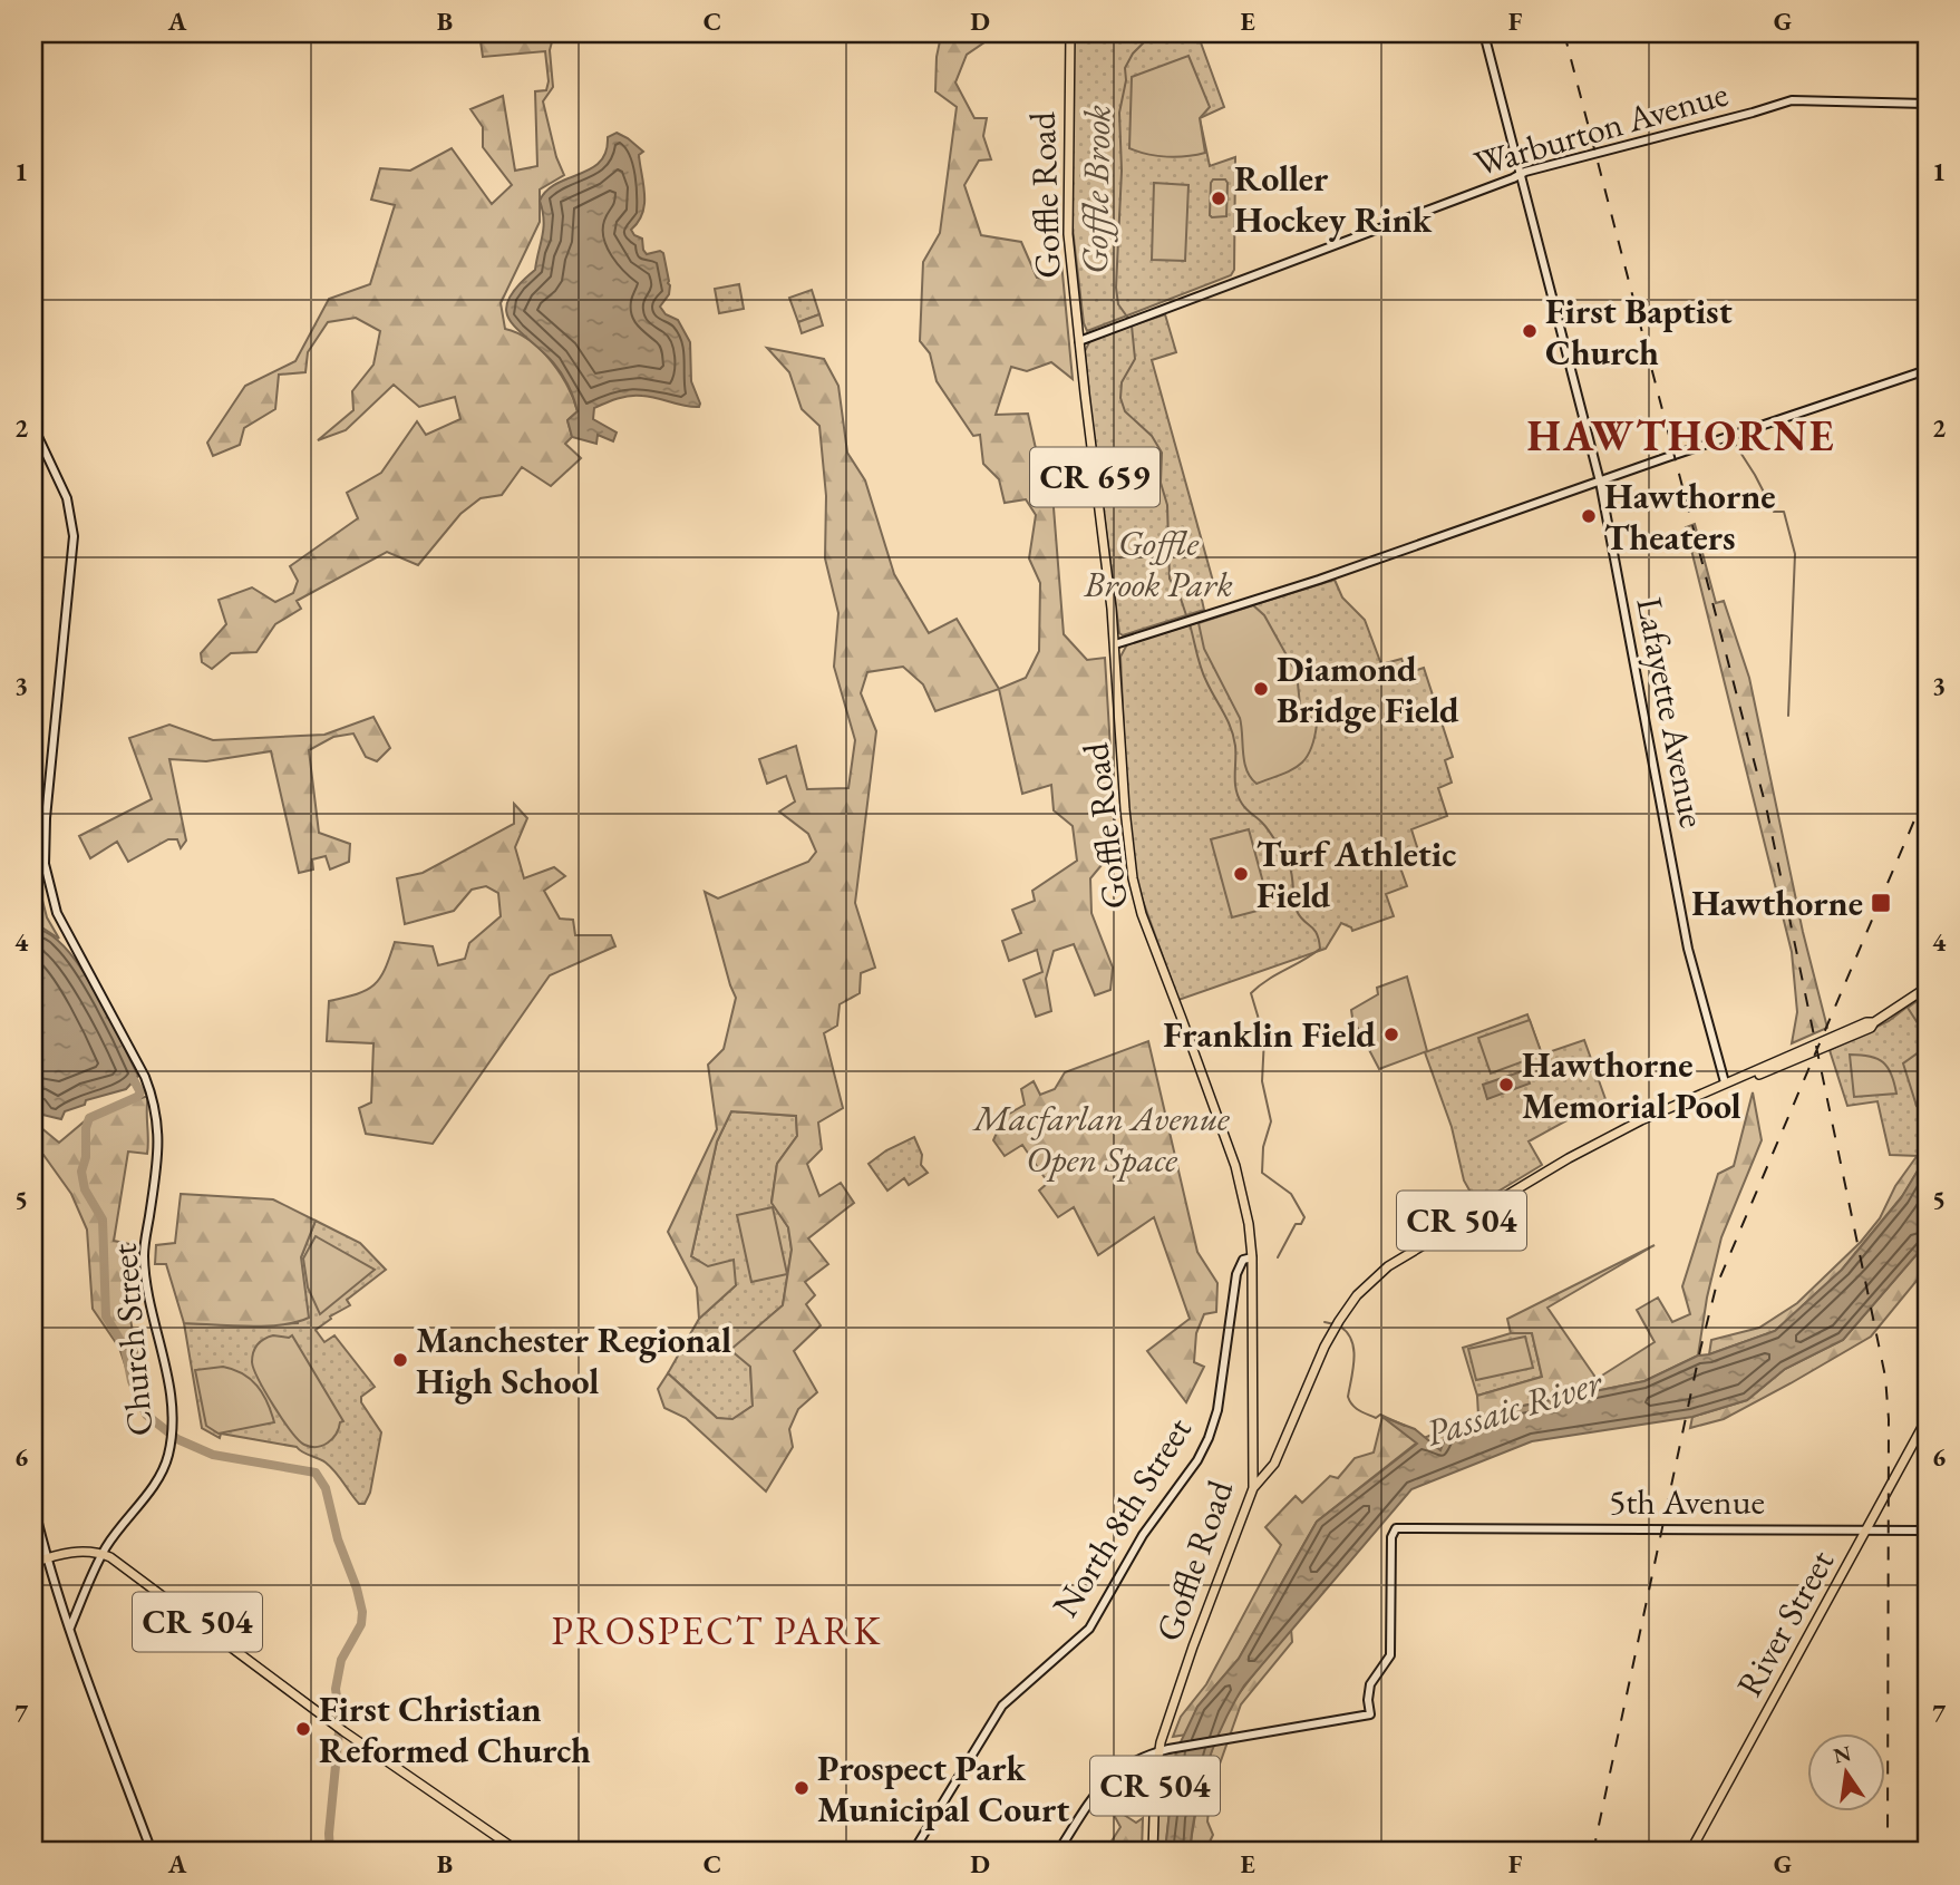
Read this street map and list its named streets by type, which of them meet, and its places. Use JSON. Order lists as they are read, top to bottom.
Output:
{
  "streets": {
    "main road": [
      "Goffle Road",
      "CR 659",
      "CR 504",
      "River Street"
    ],
    "street": [
      "Warburton Avenue",
      "Lafayette Avenue",
      "Church Street",
      "5th Avenue",
      "North 8th Street"
    ]
  },
  "crossings": [
    ["Warburton Avenue", "Goffle Road"],
    ["Warburton Avenue", "Lafayette Avenue"],
    ["Goffle Road", "CR 504"],
    ["Goffle Road", "5th Avenue"],
    ["Goffle Road", "North 8th Street"],
    ["Lafayette Avenue", "CR 504"],
    ["CR 504", "Church Street"],
    ["CR 504", "5th Avenue"],
    ["5th Avenue", "River Street"]
  ],
  "districts": ["HAWTHORNE", "PROSPECT PARK"],
  "water": ["Goffle Brook", "Passaic River"],
  "parks": ["Goffle Brook Park", "Macfarlan Avenue Open Space"],
  "places": {
    "other": [
      "Roller Hockey Rink",
      "First Baptist Church",
      "Hawthorne Theaters",
      "Diamond Bridge Field",
      "Turf Athletic Field",
      "Franklin Field",
      "Hawthorne Memorial Pool",
      "Manchester Regional High School",
      "First Christian Reformed Church",
      "Prospect Park Municipal Court"
    ],
    "transit": ["Hawthorne"]
  },
  "north": "top",
  "grid": {
    "columns": [
      "A",
      "B",
      "C",
      "D",
      "E",
      "F",
      "G"
    ],
    "rows": [
      "1",
      "2",
      "3",
      "4",
      "5",
      "6",
      "7"
    ]
  }
}
